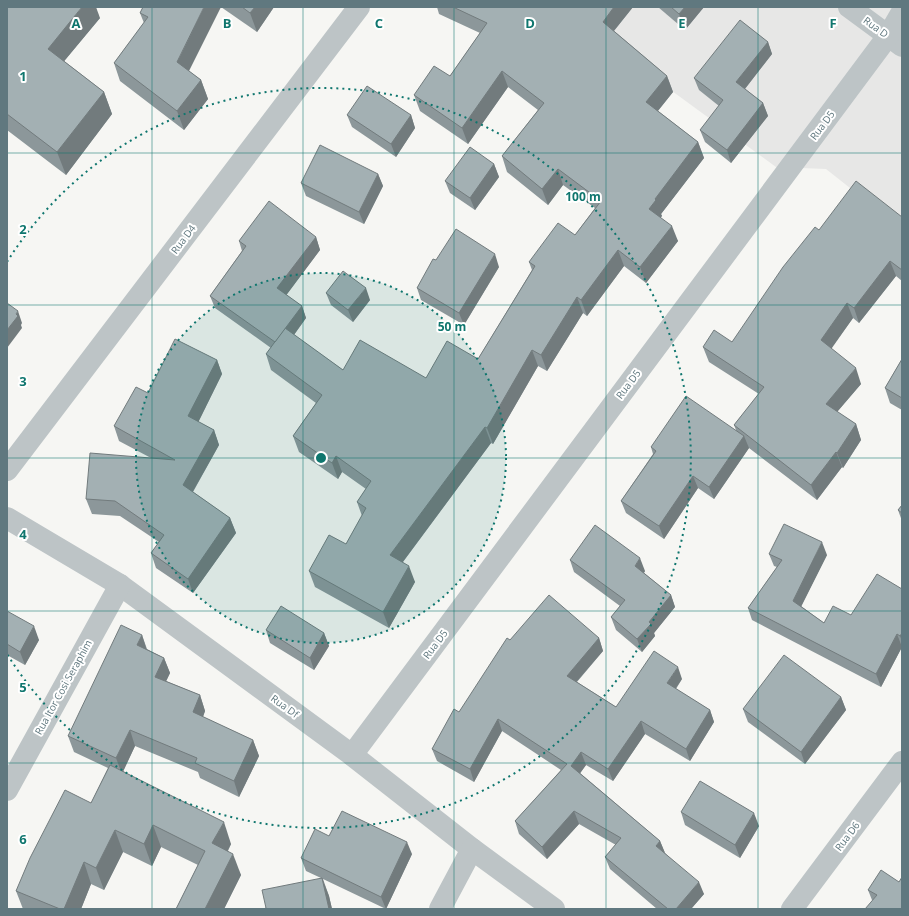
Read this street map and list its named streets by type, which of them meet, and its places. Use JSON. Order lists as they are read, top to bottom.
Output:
{
  "streets": {
    "street": [
      "Rua D",
      "Rua D5",
      "Rua D4",
      "Rua Itor Cosi Seraphim",
      "Rua Df",
      "Rua D6"
    ]
  },
  "crossings": [
    ["Rua D", "Rua D5"],
    ["Rua D5", "Rua Df"],
    ["Rua Itor Cosi Seraphim", "Rua Df"]
  ],
  "grid": {
    "columns": [
      "A",
      "B",
      "C",
      "D",
      "E",
      "F"
    ],
    "rows": [
      "1",
      "2",
      "3",
      "4",
      "5",
      "6"
    ]
  },
  "rings": ["100 m", "50 m"]
}
